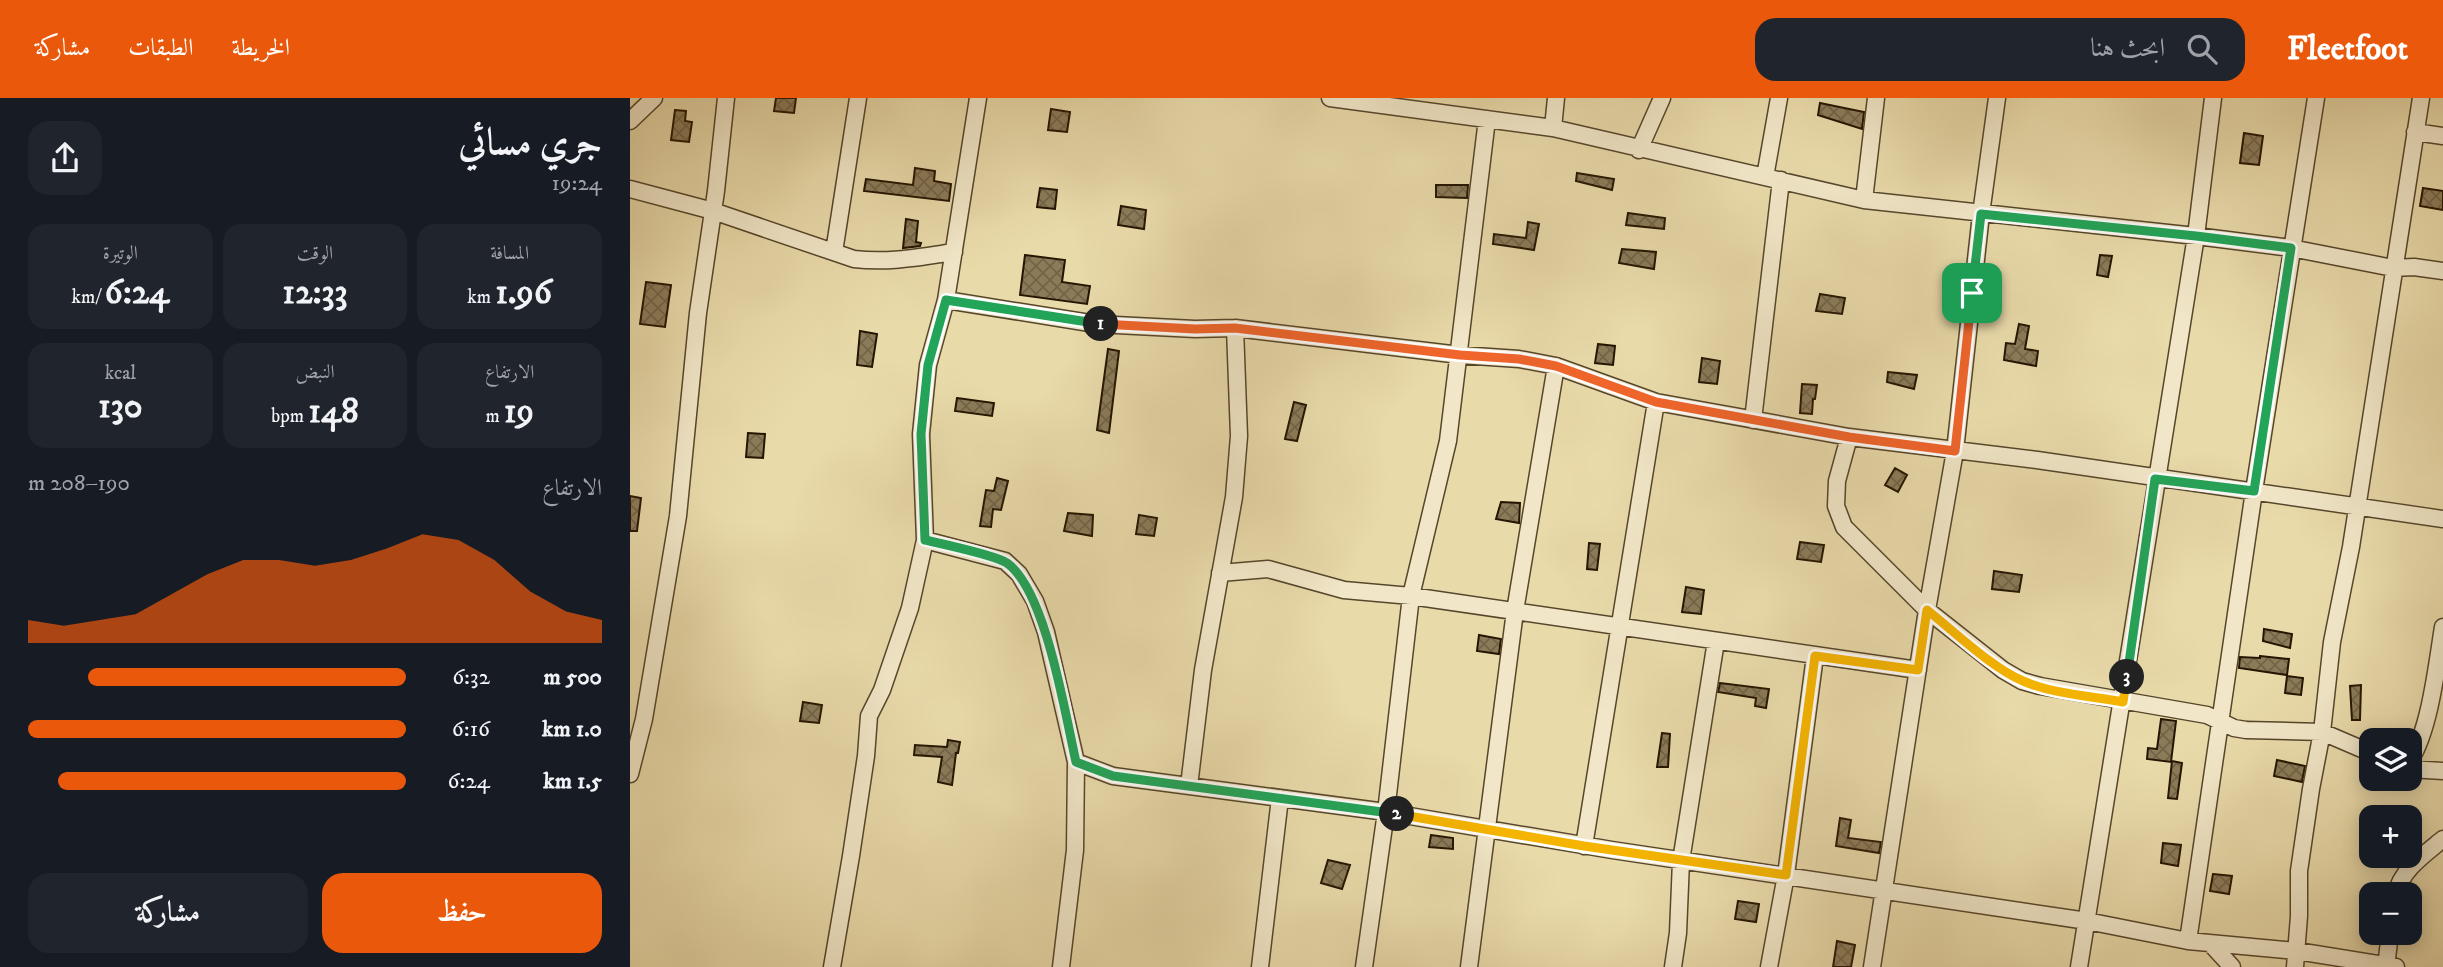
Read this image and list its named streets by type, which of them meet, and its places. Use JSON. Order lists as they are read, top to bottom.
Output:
{
  "page": {
    "header": "Fleetfoot",
    "search": "ابحث هنا",
    "nav": ["الخريطة", "الطبقات", "مشاركة"],
    "heading": ["جري مسائي", "19:24"],
    "stats": [
      ["المسافة", "1.96 km"],
      ["الوقت", "12:33"],
      ["الوتيرة", "6:24 /km"],
      ["الارتفاع", "19 m"],
      ["النبض", "148 bpm"],
      ["kcal", "130"]
    ],
    "pins": ["1", "3", "2"],
    "chart": ["الارتفاع", "190–208 m"],
    "list": [
      {
        "name": "500 m",
        "note": "6:32"
      },
      {
        "name": "1.0 km",
        "note": "6:16"
      },
      {
        "name": "1.5 km",
        "note": "6:24"
      }
    ],
    "map_buttons": ["+", "−"],
    "buttons": ["حفظ", "مشاركة"]
  }
}
